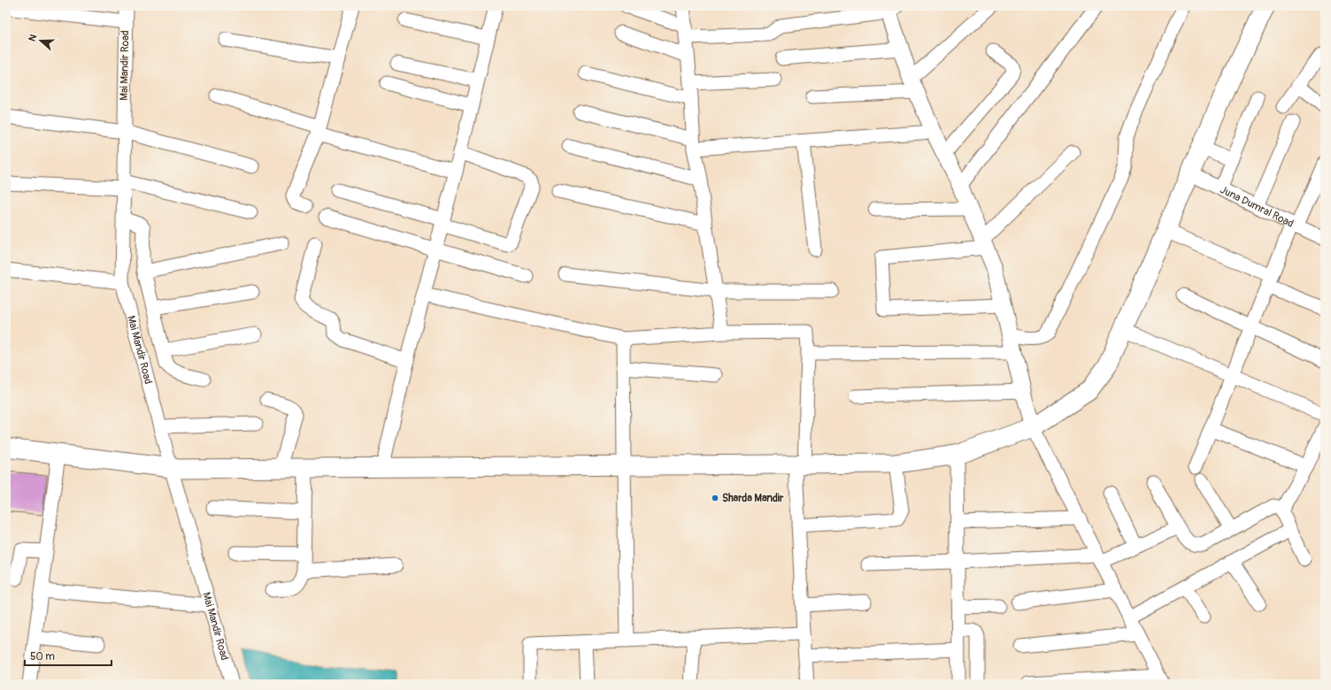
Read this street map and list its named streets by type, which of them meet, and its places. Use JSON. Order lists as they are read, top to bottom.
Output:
{
  "streets": {
    "street": ["Mai Mandir Road", "Juna Dumral Road"]
  },
  "places": ["Sharda Mandir"],
  "scale_bar": "50 m",
  "north": "left"
}
